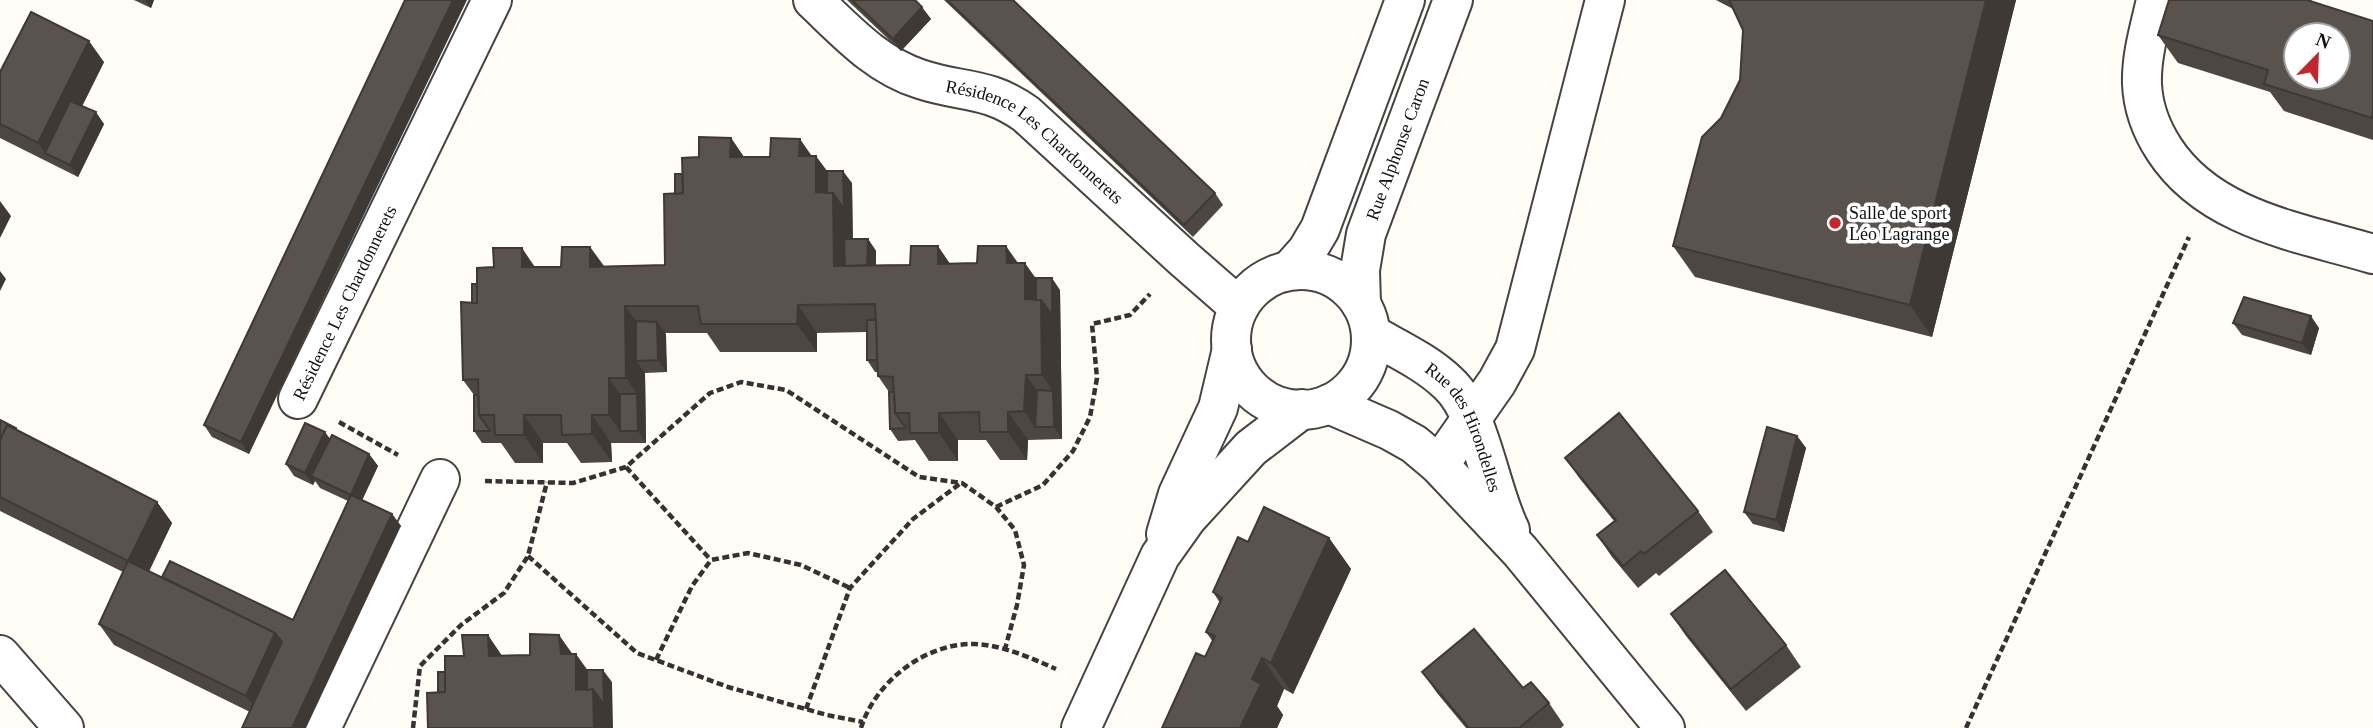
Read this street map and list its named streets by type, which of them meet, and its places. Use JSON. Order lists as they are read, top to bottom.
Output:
{
  "streets": {
    "street": ["Résidence Les Chardonnerets", "Rue Alphonse Caron", "Rue des Hirondelles"]
  },
  "crossings": [
    ["Résidence Les Chardonnerets", "Rue Alphonse Caron"],
    ["Résidence Les Chardonnerets", "Rue des Hirondelles"],
    ["Rue Alphonse Caron", "Rue des Hirondelles"]
  ],
  "places": ["Salle de sport Léo Lagrange"],
  "north": "top right"
}
